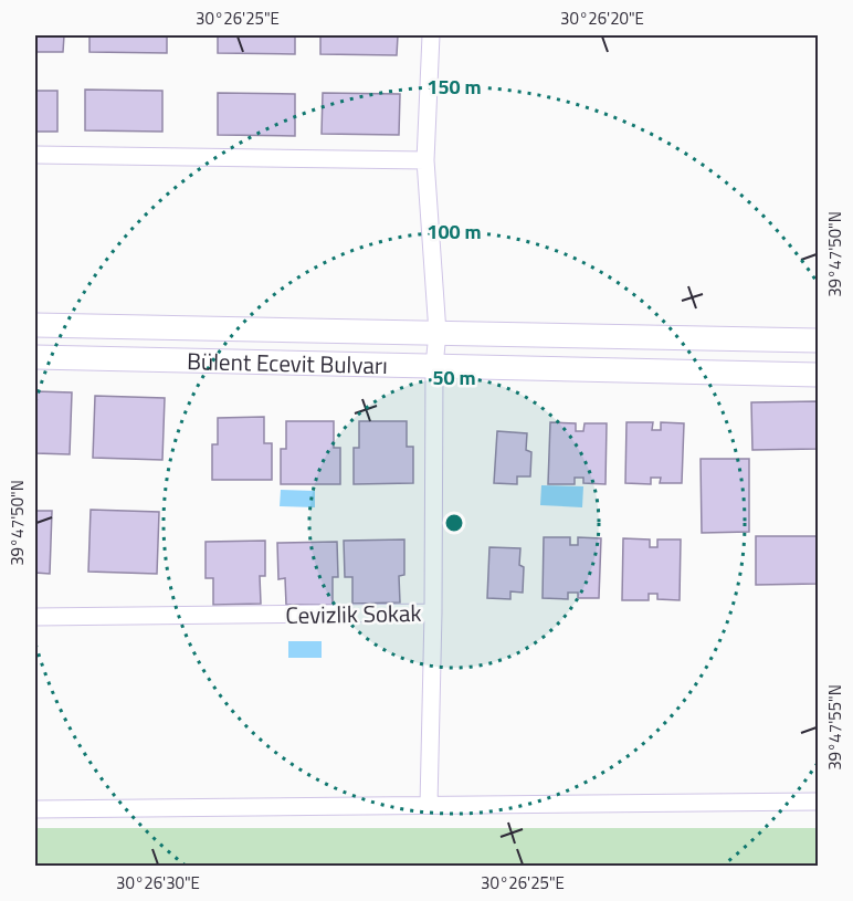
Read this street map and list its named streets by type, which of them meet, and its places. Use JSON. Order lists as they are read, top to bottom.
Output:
{
  "streets": {
    "main road": ["Bülent Ecevit Bulvarı"],
    "street": ["Cevizlik Sokak"]
  },
  "crossings": [
    ["Bülent Ecevit Bulvarı", "Cevizlik Sokak"]
  ],
  "coordinates": [
    "30°26'25\"E",
    "30°26'20\"E",
    "39°47'50\"N",
    "39°47'55\"N",
    "30°26'30\"E"
  ],
  "rings": ["150 m", "100 m", "50 m"]
}
